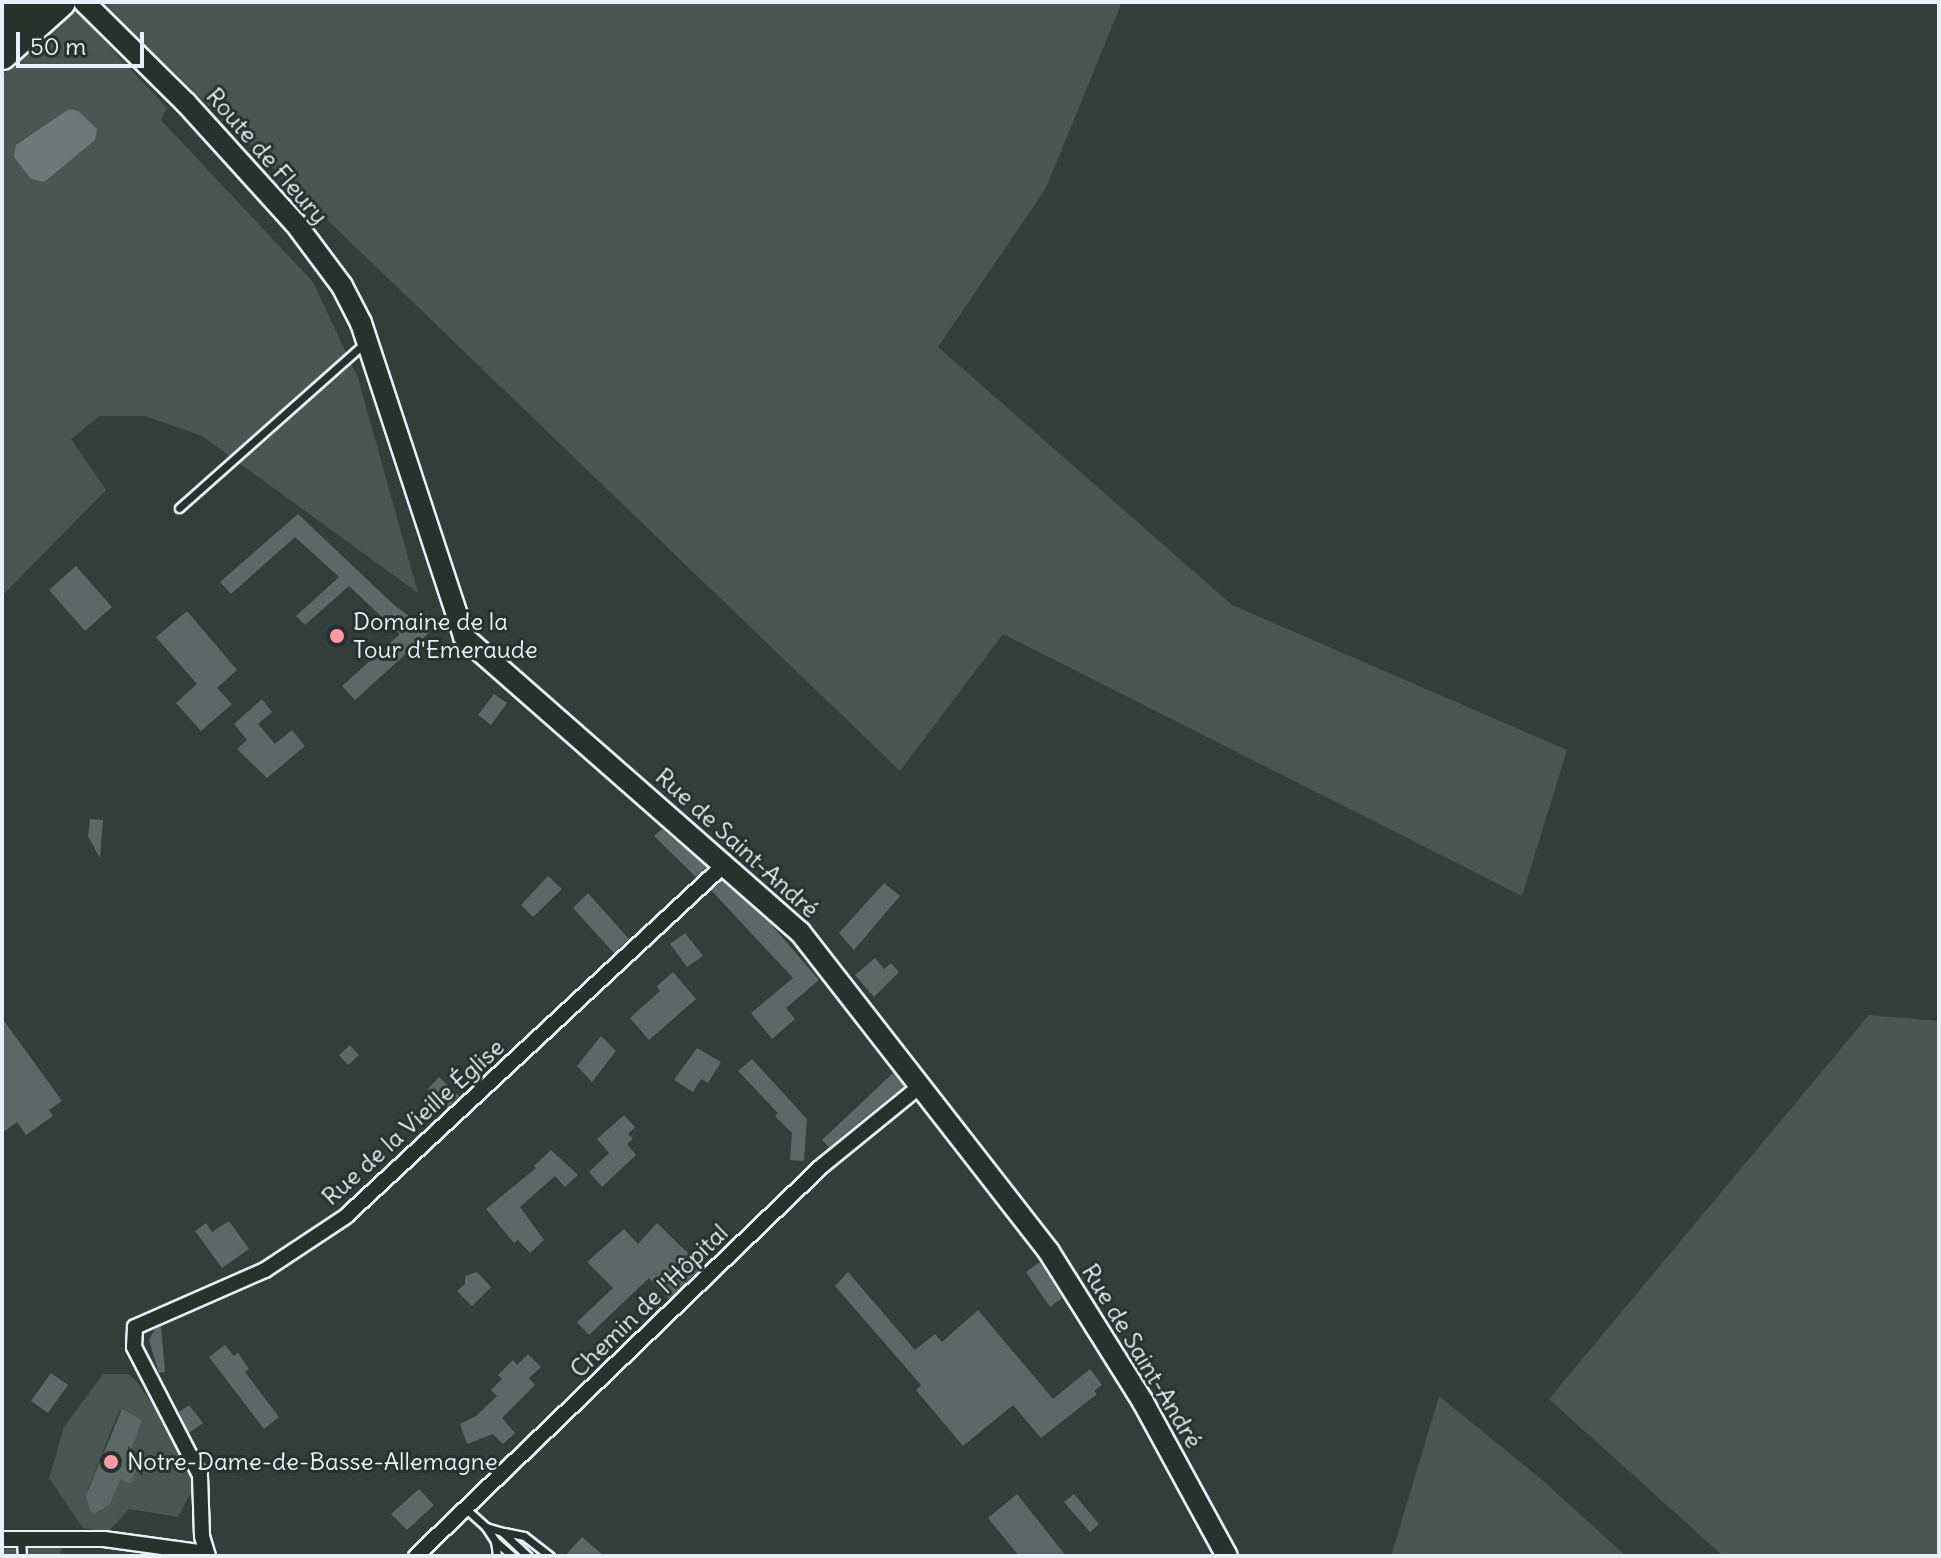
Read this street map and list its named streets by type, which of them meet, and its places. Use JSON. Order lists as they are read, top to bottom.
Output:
{
  "streets": {
    "street": [
      "Route de Fleury",
      "Rue de Saint-André",
      "Rue de la Vieille Église",
      "Chemin de l'Hôpital"
    ]
  },
  "crossings": [
    ["Route de Fleury", "Rue de Saint-André"],
    ["Rue de Saint-André", "Rue de la Vieille Église"],
    ["Rue de Saint-André", "Chemin de l'Hôpital"]
  ],
  "places": ["Domaine de la Tour d'Emeraude", "Notre-Dame-de-Basse-Allemagne"],
  "scale_bar": "50 m"
}
